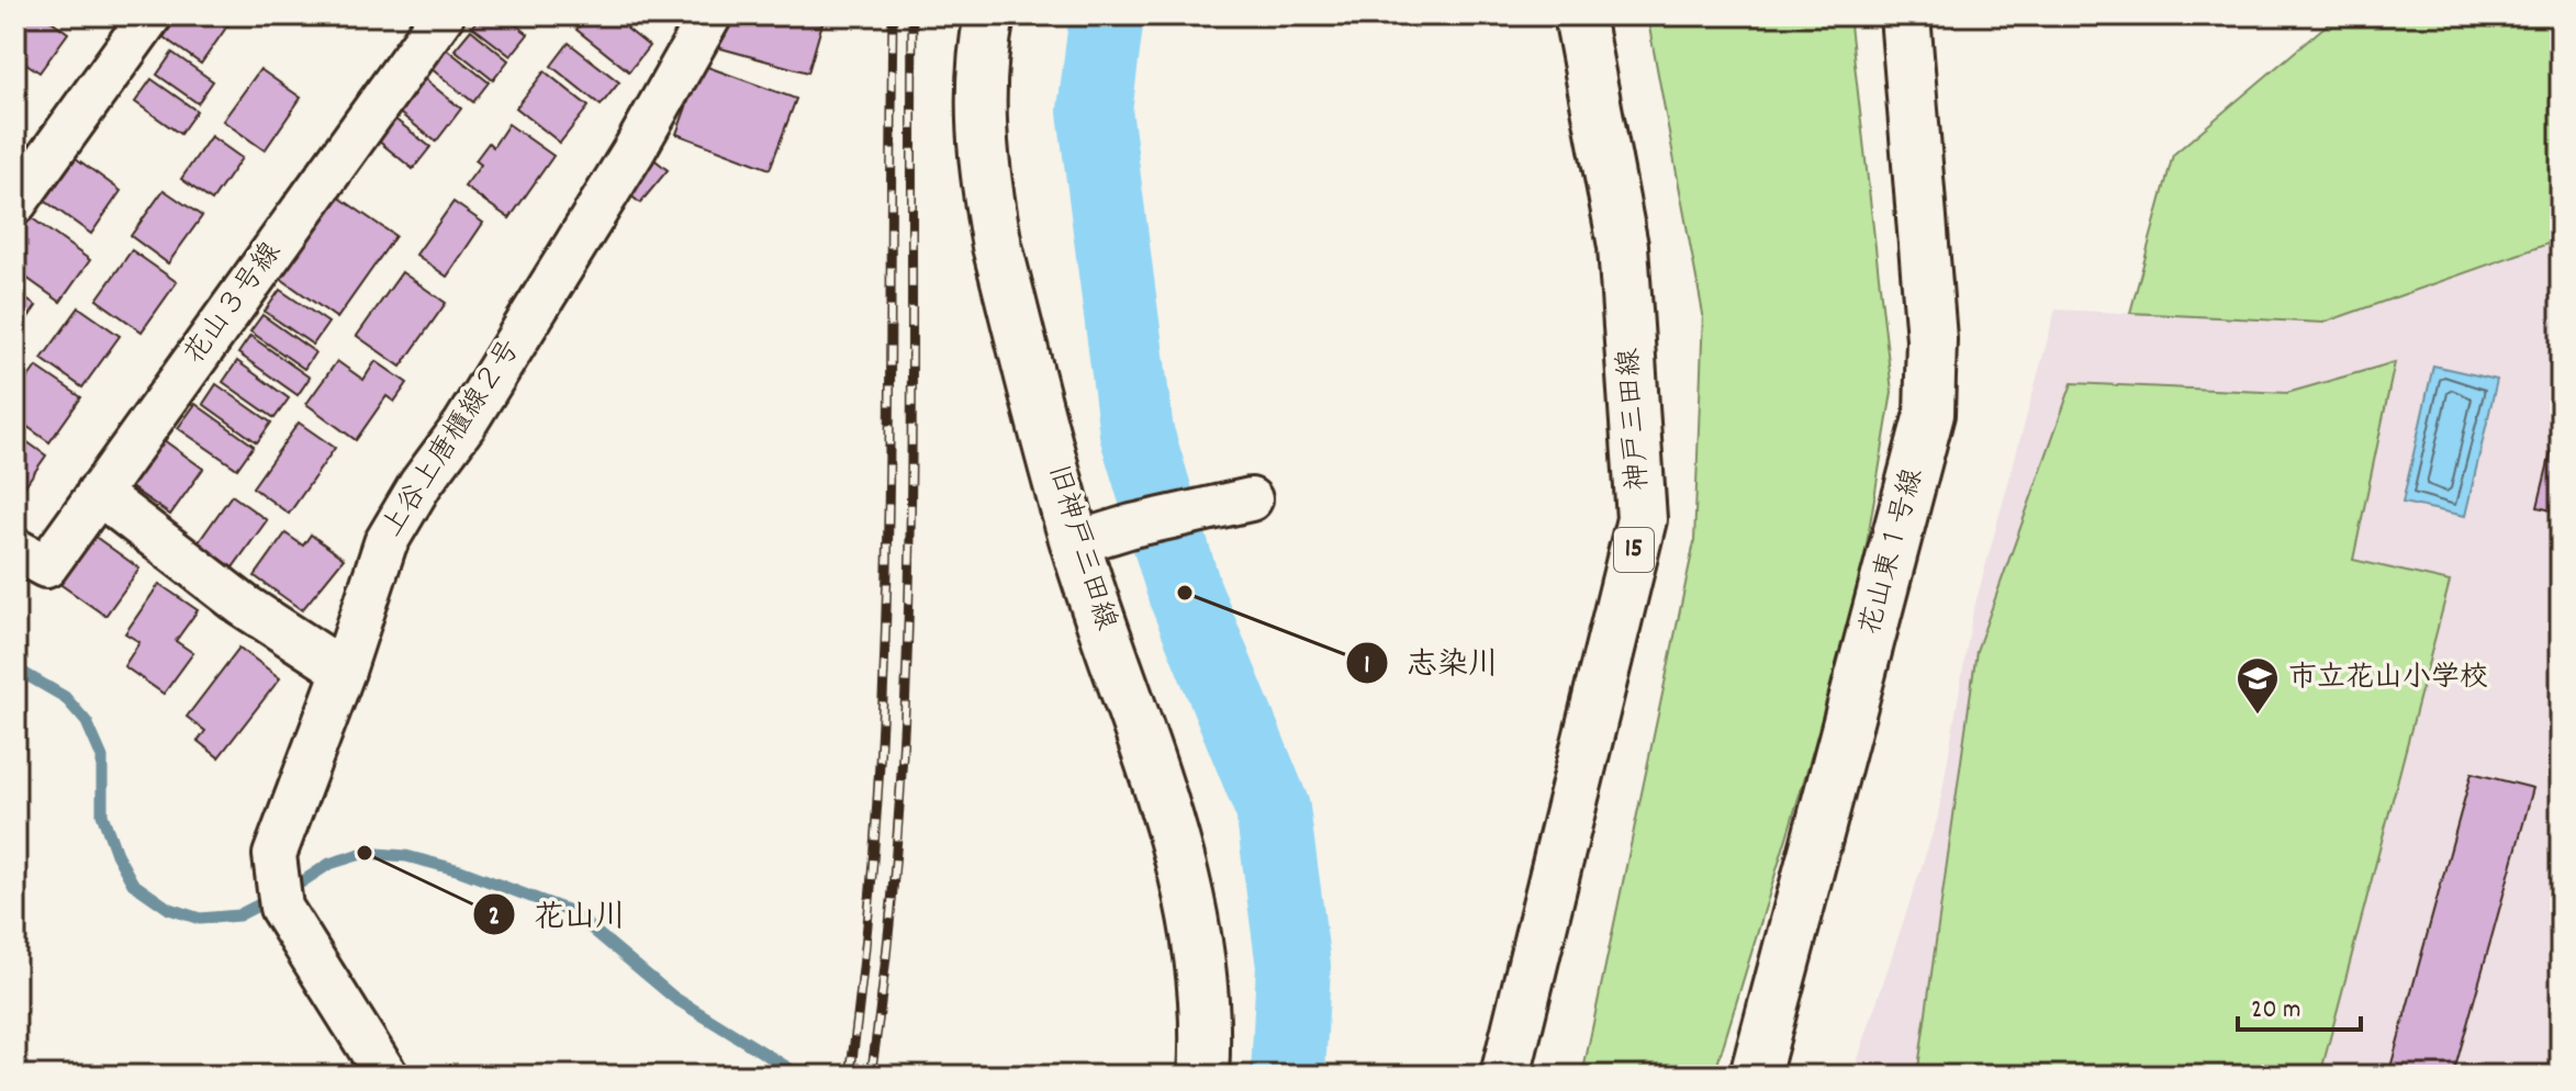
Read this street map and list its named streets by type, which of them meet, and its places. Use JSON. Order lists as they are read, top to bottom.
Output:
{
  "streets": {
    "street": [
      "花山３号線",
      "神戸三田線",
      "上谷上唐櫃線２号",
      "旧神戸三田線",
      "15",
      "花山東１号線"
    ]
  },
  "places": {
    "other": ["志染川", "花山川"],
    "school or university": ["市立花山小学校"]
  },
  "scale_bar": "20 m"
}
